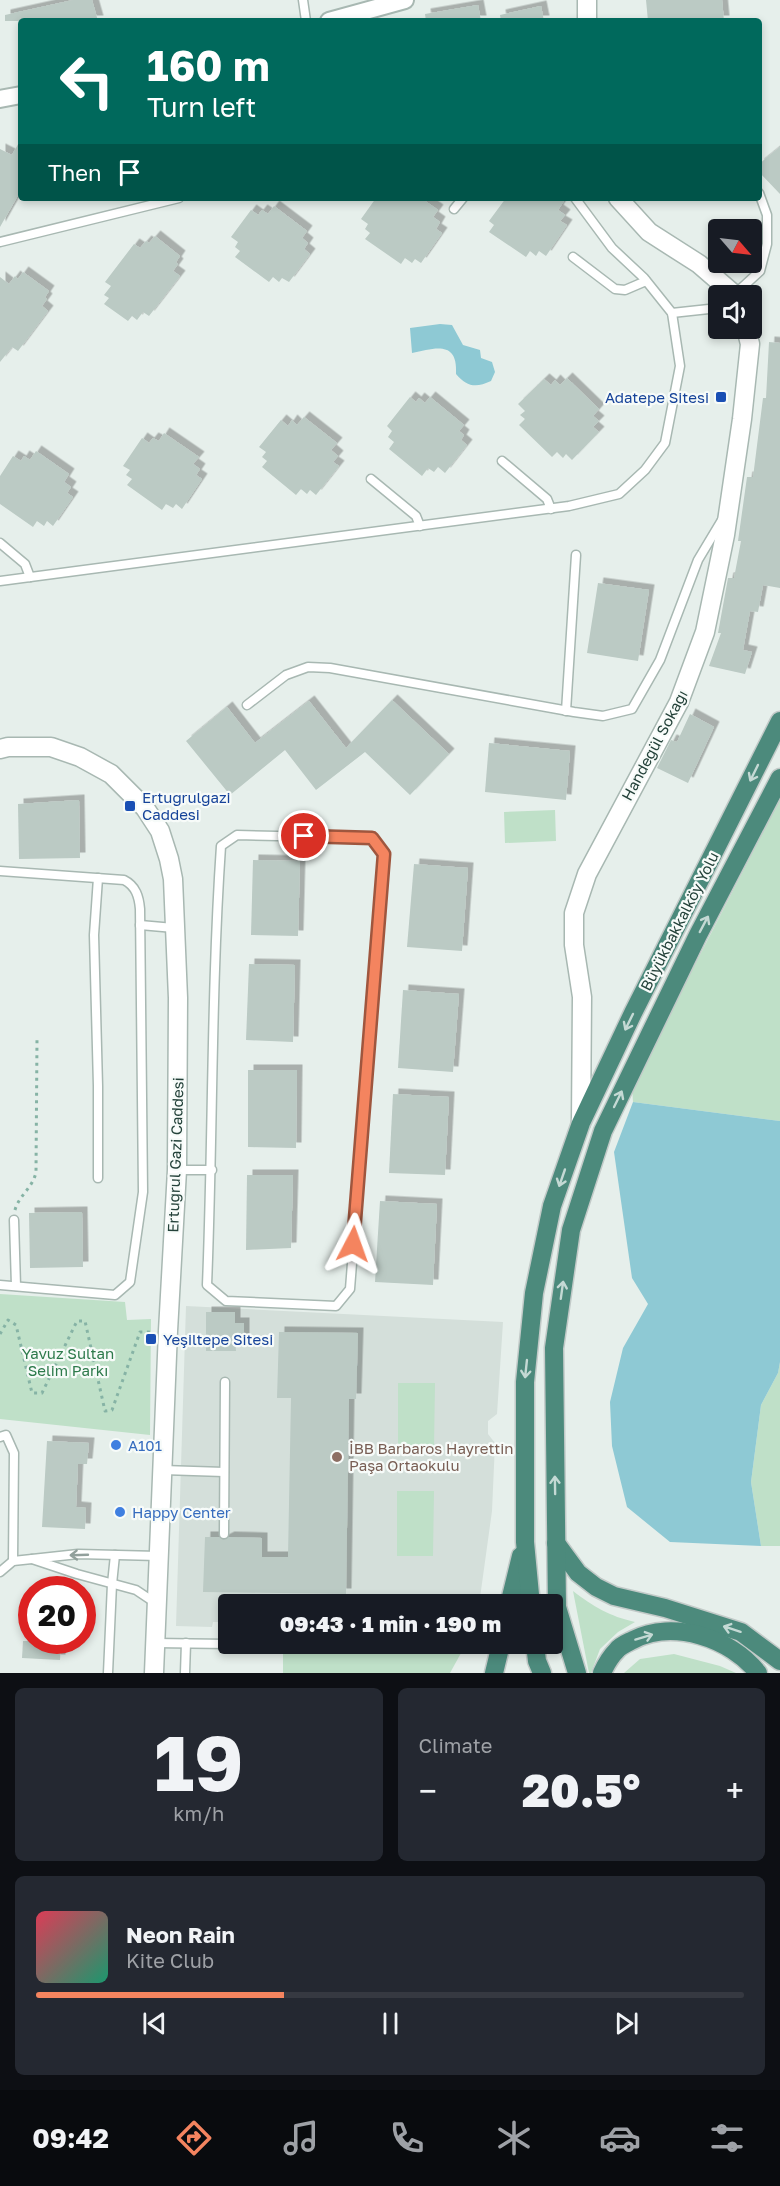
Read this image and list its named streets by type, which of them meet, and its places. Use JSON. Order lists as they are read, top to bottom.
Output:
{
  "streets": {
    "highway": ["Büyükbakkalköy Yolu"],
    "street": ["Handegül Sokağı", "Ertuğrul Gazi Caddesi"]
  },
  "crossings": [
    ["Handegül Sokağı", "Büyükbakkalköy Yolu"]
  ],
  "parks": ["Yavuz Sultan Selim Parkı"],
  "places": {
    "transit": ["Adatepe Sitesi", "Ertuğrulgazi Caddesi", "Yeşiltepe Sitesi"],
    "other": ["A101", "İBB Barbaros Hayrettin Paşa Ortaokulu", "Happy Center"]
  },
  "north": "bottom right",
  "page": {
    "turn": ["160 m", "Turn left"],
    "then": "Then",
    "limit": "20",
    "trip": "09:43 · 1 min · 190 m",
    "tile": [
      ["19", "km/h"],
      "Climate"
    ],
    "heat": ["−", "20.5°", "+"],
    "song": ["Neon Rain", "Kite Club"],
    "tabs": "09:42"
  }
}
